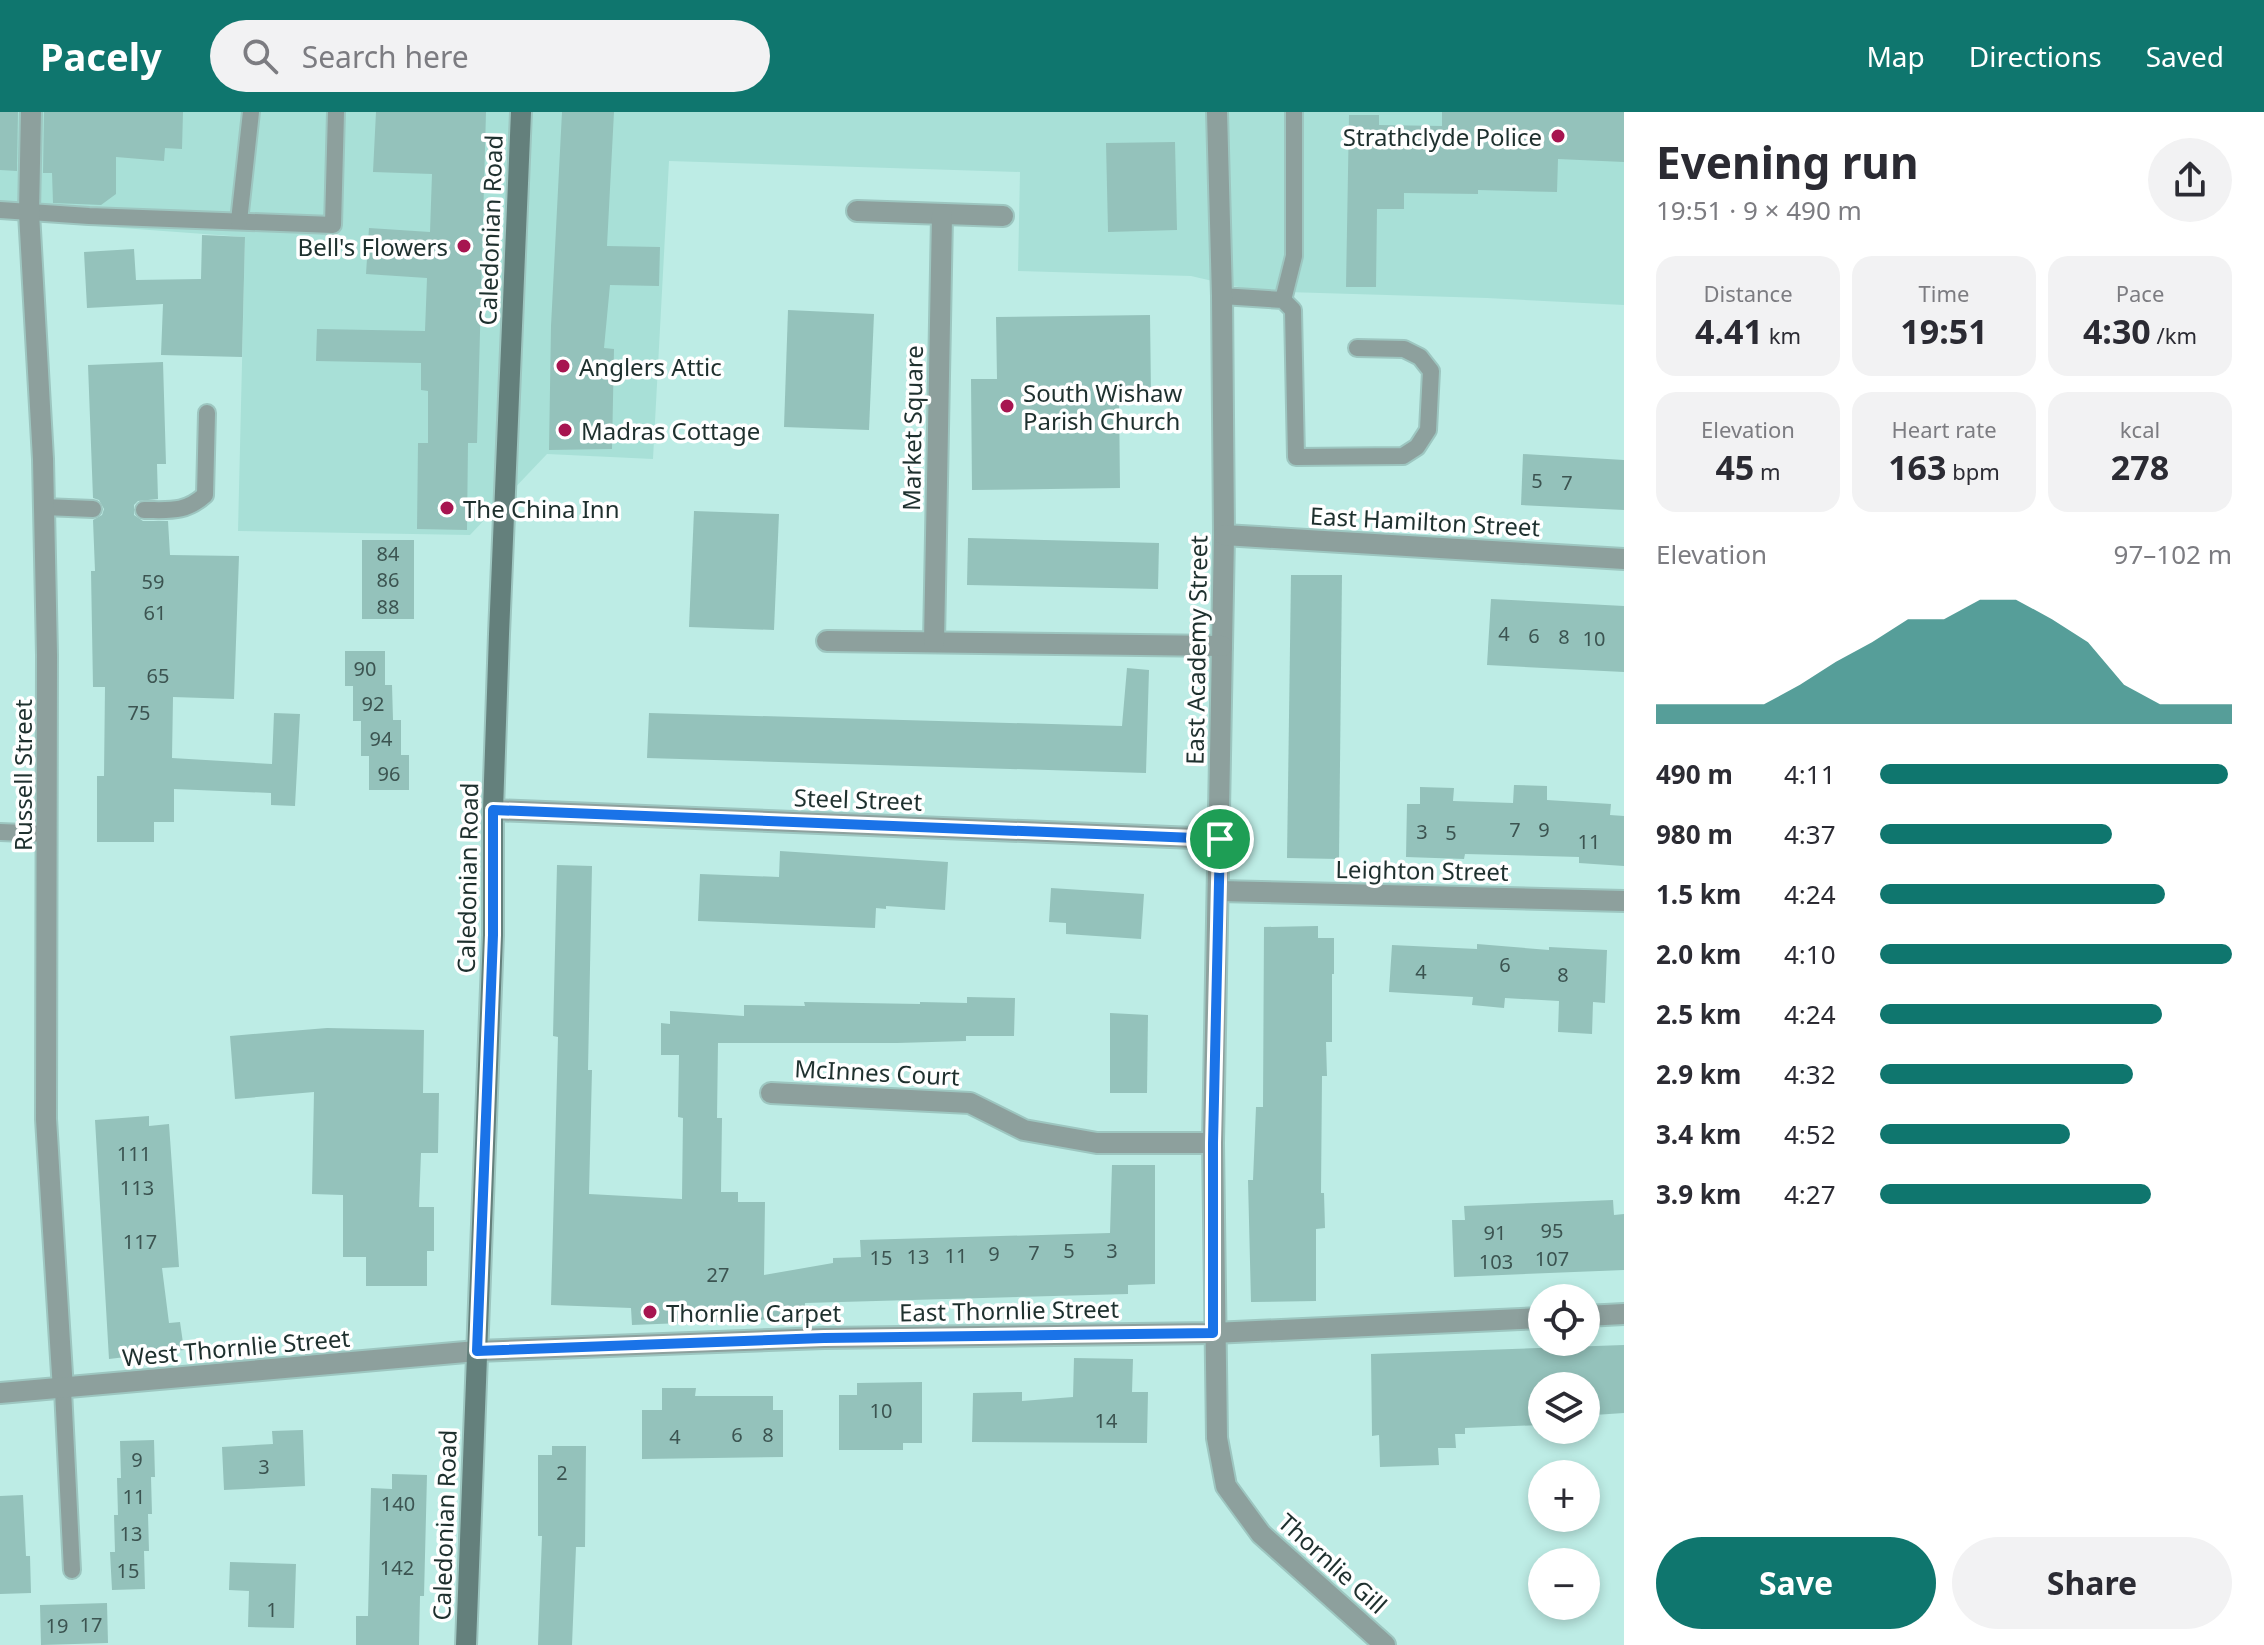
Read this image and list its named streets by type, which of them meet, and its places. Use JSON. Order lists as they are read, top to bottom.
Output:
{
  "streets": {
    "main road": ["Caledonian Road"],
    "street": [
      "Market Square",
      "East Hamilton Street",
      "East Academy Street",
      "Russell Street",
      "Steel Street",
      "Leighton Street",
      "McInnes Court",
      "East Thornlie Street",
      "West Thornlie Street",
      "Thornlie Gill"
    ]
  },
  "crossings": [
    ["Caledonian Road", "Steel Street"],
    ["Caledonian Road", "East Thornlie Street"],
    ["Caledonian Road", "West Thornlie Street"],
    ["East Hamilton Street", "East Academy Street"],
    ["East Academy Street", "Steel Street"],
    ["East Academy Street", "Leighton Street"],
    ["East Academy Street", "McInnes Court"],
    ["East Academy Street", "East Thornlie Street"],
    ["East Academy Street", "Thornlie Gill"],
    ["Russell Street", "West Thornlie Street"],
    ["East Thornlie Street", "West Thornlie Street"],
    ["East Thornlie Street", "Thornlie Gill"]
  ],
  "places": [
    "Strathclyde Police",
    "Bell's Flowers",
    "Anglers Attic",
    "South Wishaw Parish Church",
    "Madras Cottage",
    "The China Inn",
    "Thornlie Carpet"
  ],
  "house_numbers": [
    "5",
    "7",
    "84",
    "86",
    "59",
    "88",
    "61",
    "4",
    "6",
    "8",
    "10",
    "90",
    "65",
    "92",
    "75",
    "94",
    "96",
    "7",
    "9",
    "3",
    "5",
    "11",
    "6",
    "4",
    "8",
    "111",
    "113",
    "95",
    "91",
    "117",
    "5",
    "3",
    "7",
    "9",
    "11",
    "13",
    "15",
    "107",
    "103",
    "27",
    "10",
    "14",
    "6",
    "8",
    "4",
    "9",
    "3",
    "2",
    "11",
    "140",
    "13",
    "142",
    "15",
    "1",
    "17",
    "19"
  ],
  "page": {
    "header": "Pacely",
    "search": "Search here",
    "nav": ["Map", "Directions", "Saved"],
    "heading": ["Evening run", "19:51 · 9 × 490 m"],
    "stats": [
      ["Distance", "4.41 km"],
      ["Time", "19:51"],
      ["Pace", "4:30 /km"],
      ["Elevation", "45 m"],
      ["Heart rate", "163 bpm"],
      ["kcal", "278"]
    ],
    "chart": ["Elevation", "97–102 m"],
    "list": [
      {
        "name": "490 m",
        "note": "4:11"
      },
      {
        "name": "980 m",
        "note": "4:37"
      },
      {
        "name": "1.5 km",
        "note": "4:24"
      },
      {
        "name": "2.0 km",
        "note": "4:10"
      },
      {
        "name": "2.5 km",
        "note": "4:24"
      },
      {
        "name": "2.9 km",
        "note": "4:32"
      },
      {
        "name": "3.4 km",
        "note": "4:52"
      },
      {
        "name": "3.9 km",
        "note": "4:27"
      }
    ],
    "map_buttons": ["+", "−"],
    "buttons": ["Save", "Share"]
  }
}
